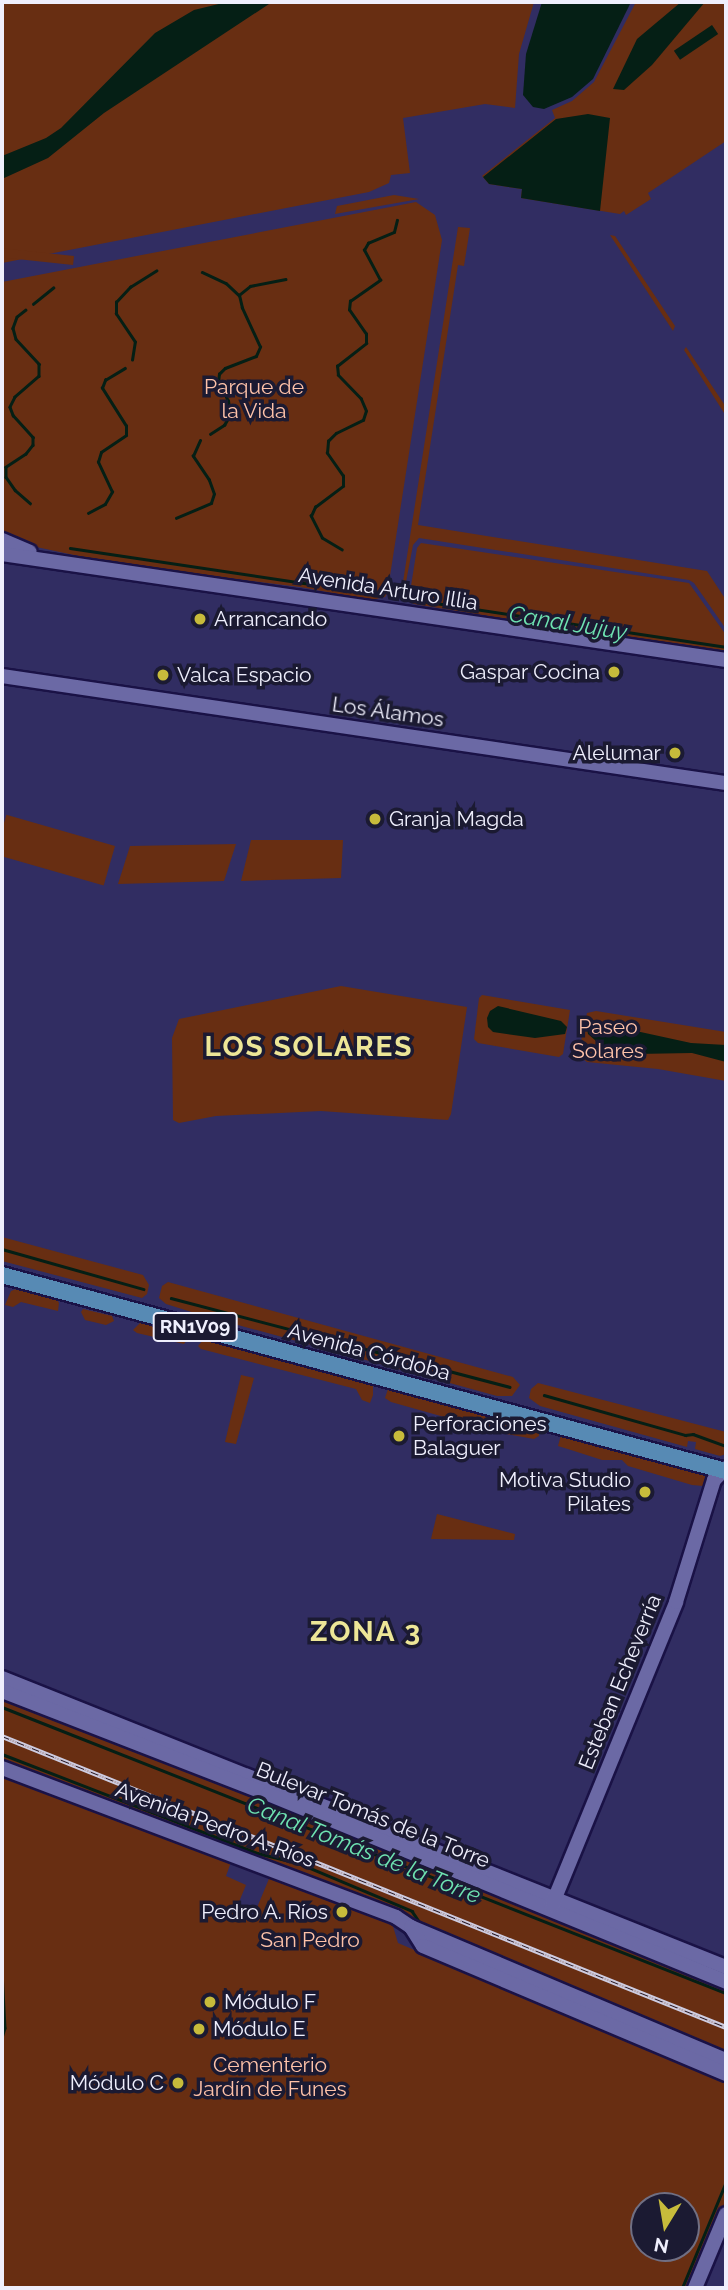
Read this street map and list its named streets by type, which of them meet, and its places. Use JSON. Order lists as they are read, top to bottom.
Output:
{
  "streets": {
    "main road": ["RN1V09", "Avenida Córdoba"],
    "street": [
      "Avenida Arturo Illia",
      "Los Álamos",
      "Esteban Echeverría",
      "Bulevar Tomás de la Torre",
      "Avenida Pedro A. Ríos"
    ]
  },
  "crossings": [
    ["Avenida Córdoba", "Esteban Echeverría"],
    ["Esteban Echeverría", "Bulevar Tomás de la Torre"]
  ],
  "districts": ["LOS SOLARES", "ZONA 3"],
  "water": ["Canal Jujuy", "Canal Tomás de la Torre"],
  "parks": [
    "Parque de la Vida",
    "Paseo Solares",
    "San Pedro",
    "Cementerio Jardín de Funes"
  ],
  "places": [
    "Arrancando",
    "Gaspar Cocina",
    "Valca Espacio",
    "Alelumar",
    "Granja Magda",
    "Perforaciones Balaguer",
    "Motiva Studio Pilates",
    "Pedro A. Ríos",
    "Módulo F",
    "Módulo E",
    "Módulo C"
  ],
  "north": "bottom"
}
